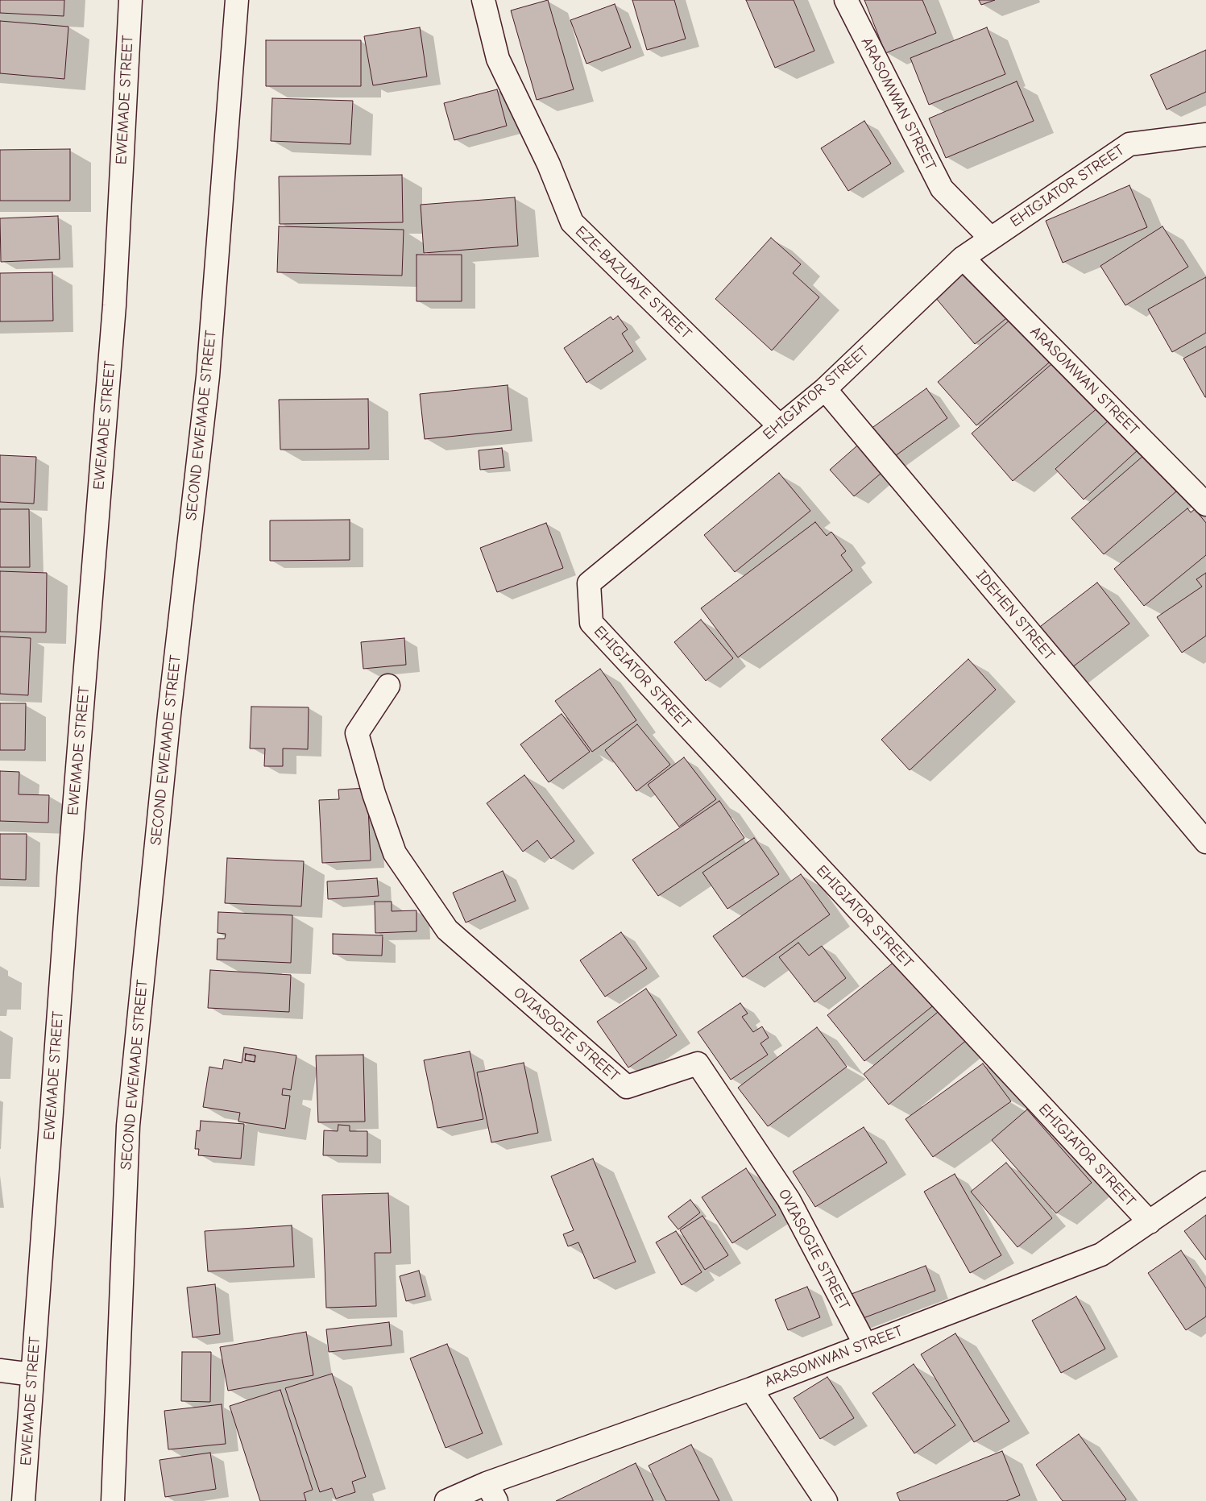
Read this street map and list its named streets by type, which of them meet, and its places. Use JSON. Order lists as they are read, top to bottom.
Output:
{
  "streets": {
    "street": [
      "EWEMADE STREET",
      "ARASOMWAN STREET",
      "EHIGIATOR STREET",
      "EZE-BAZUAYE STREET",
      "SECOND EWEMADE STREET",
      "IDEHEN STREET",
      "OVIASOGIE STREET"
    ]
  },
  "crossings": [
    ["ARASOMWAN STREET", "EHIGIATOR STREET"],
    ["ARASOMWAN STREET", "OVIASOGIE STREET"],
    ["EHIGIATOR STREET", "EZE-BAZUAYE STREET"],
    ["EHIGIATOR STREET", "IDEHEN STREET"]
  ]
}
